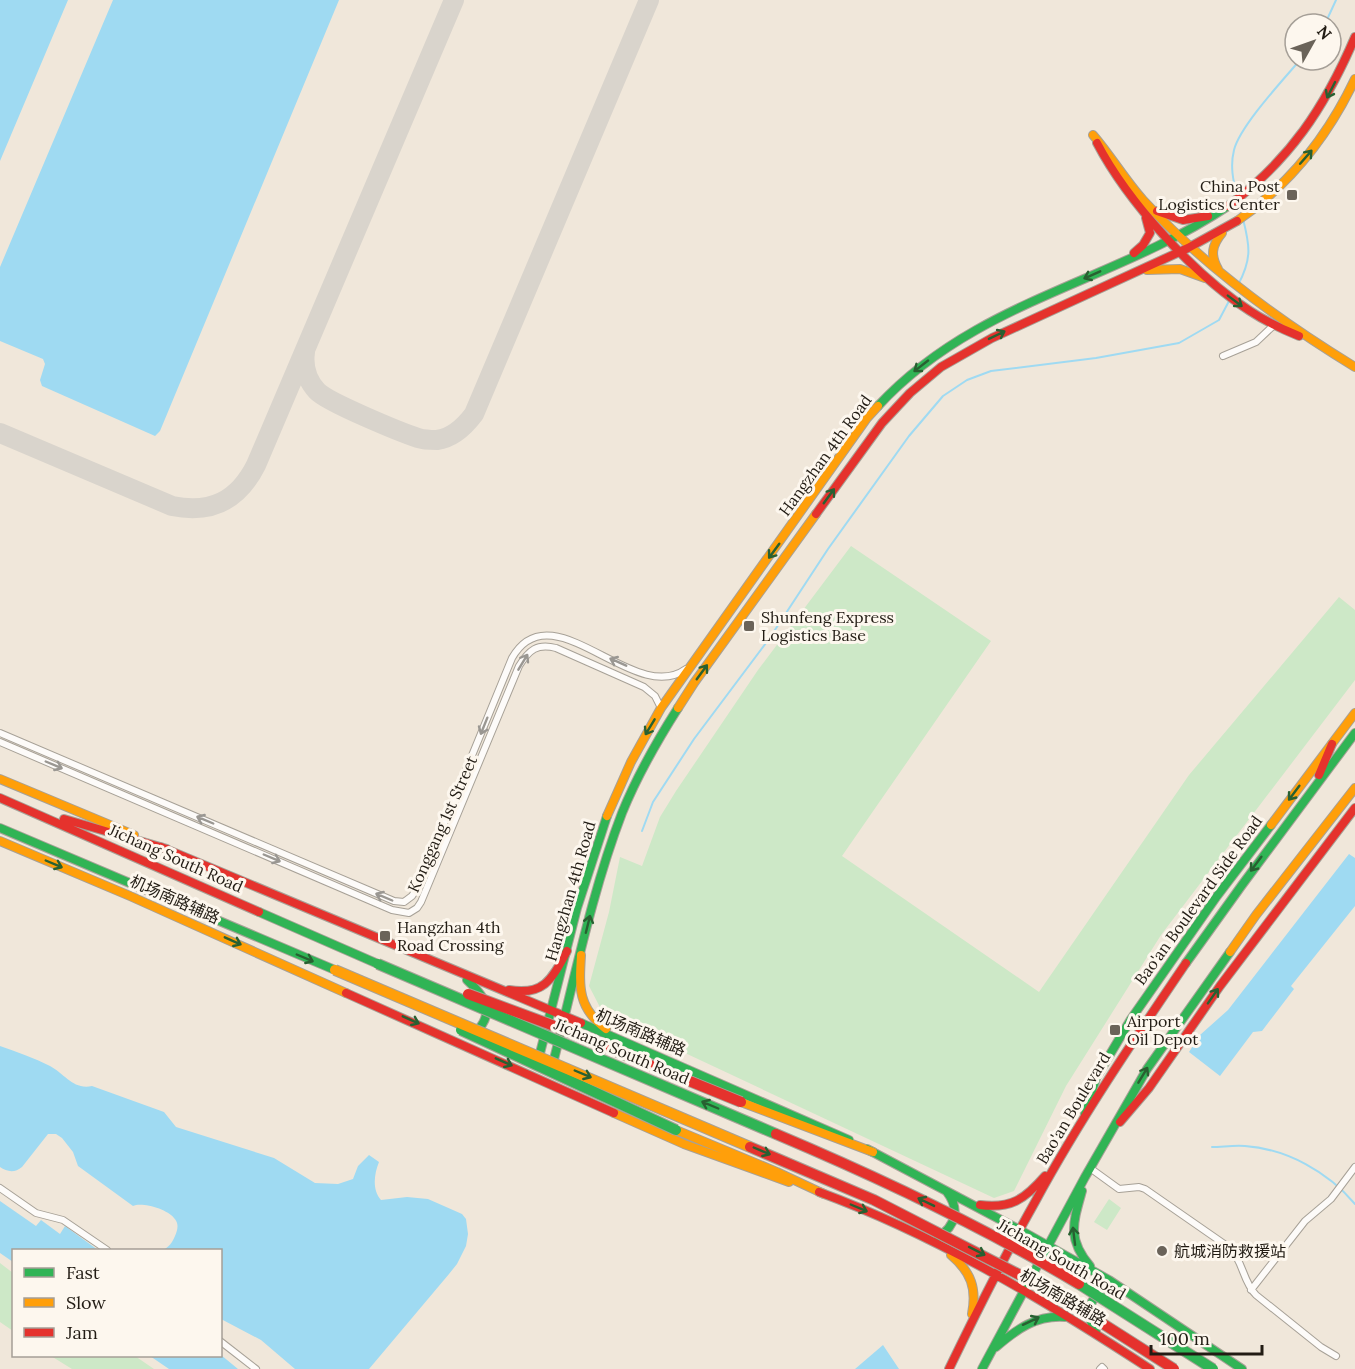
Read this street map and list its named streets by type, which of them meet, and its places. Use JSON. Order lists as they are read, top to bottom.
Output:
{
  "streets": {
    "main road": [
      "Hangzhan 4th Road",
      "Jichang South Road",
      "机场南路辅路",
      "Bao'an Boulevard Side Road",
      "Bao'an Boulevard"
    ],
    "street": ["Konggang 1st Street"]
  },
  "crossings": [
    ["Hangzhan 4th Road", "Konggang 1st Street"],
    ["Hangzhan 4th Road", "机场南路辅路"],
    ["机场南路辅路", "Bao'an Boulevard"],
    ["Bao'an Boulevard Side Road", "Bao'an Boulevard"]
  ],
  "places": {
    "transit": [
      "China Post Logistics Center",
      "Shunfeng Express Logistics Base",
      "Hangzhan 4th Road Crossing",
      "Airport Oil Depot"
    ],
    "other": ["航城消防救援站"]
  },
  "legend": ["Fast", "Slow", "Jam"],
  "scale_bar": "100 m",
  "north": "top right"
}
